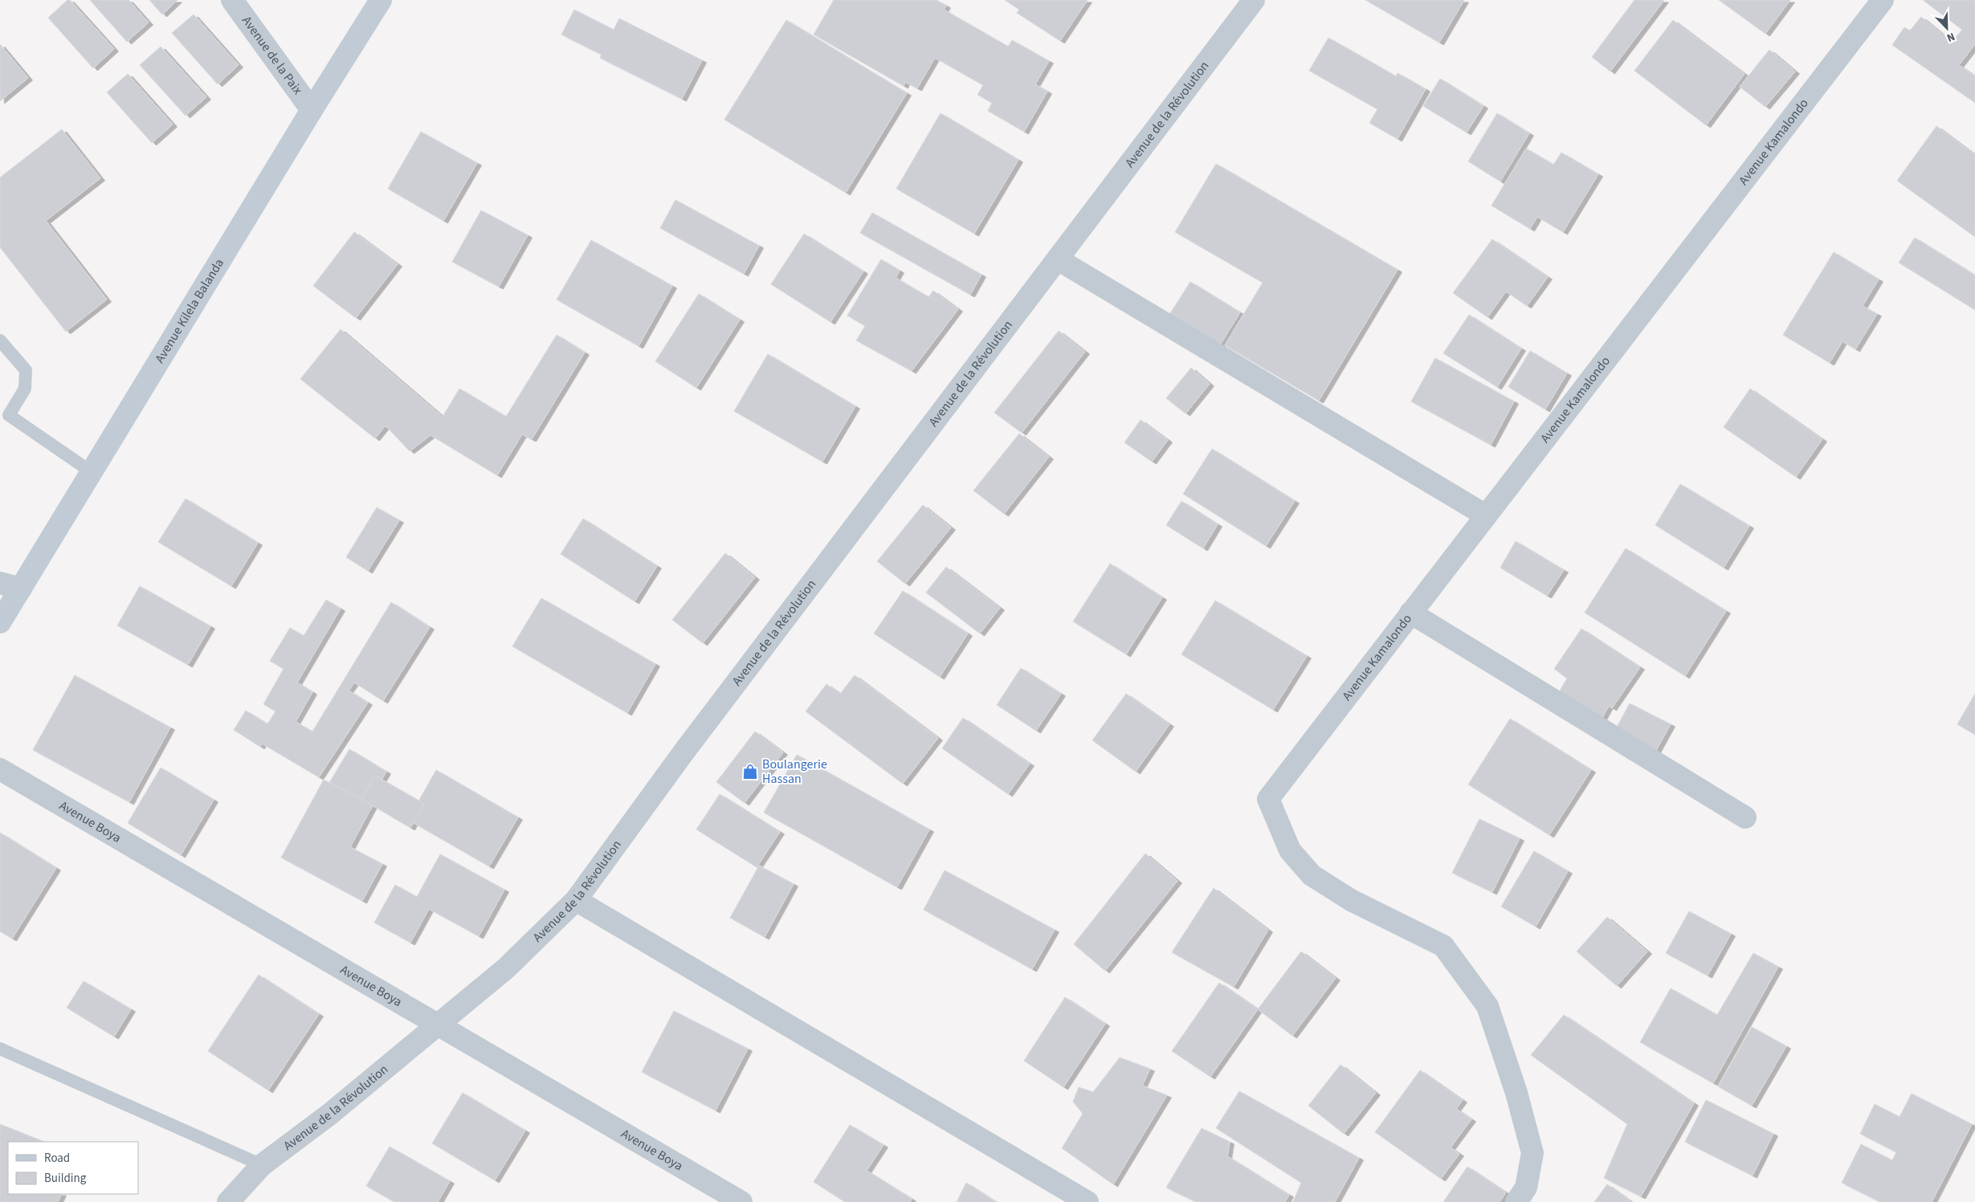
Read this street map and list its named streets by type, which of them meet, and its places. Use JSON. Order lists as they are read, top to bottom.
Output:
{
  "streets": {
    "main road": ["Avenue Kilela Balanda"],
    "street": [
      "Avenue de la Paix",
      "Avenue de la Révolution",
      "Avenue Kamalondo",
      "Avenue Boya"
    ]
  },
  "crossings": [
    ["Avenue de la Paix", "Avenue Kilela Balanda"],
    ["Avenue de la Révolution", "Avenue Boya"]
  ],
  "places": {
    "shop": ["Boulangerie Hassan"]
  },
  "legend": ["Road", "Building"],
  "north": "bottom right"
}
